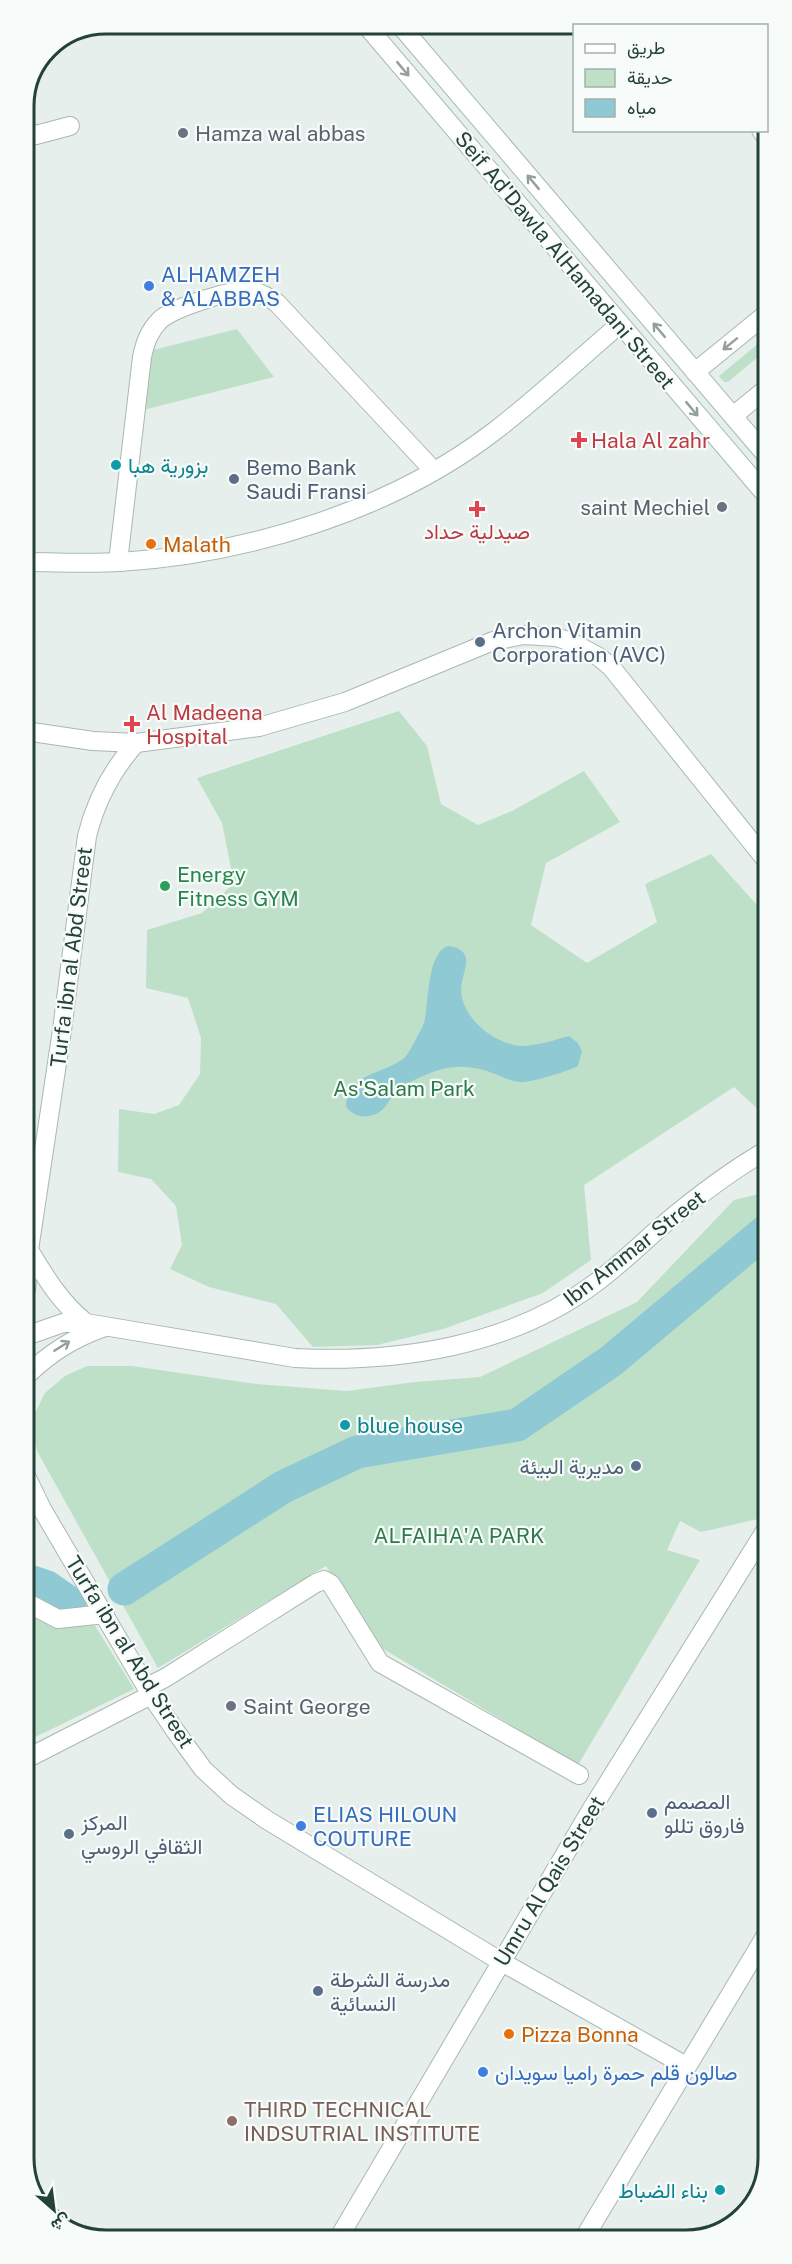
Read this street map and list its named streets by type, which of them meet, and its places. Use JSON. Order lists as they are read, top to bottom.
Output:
{
  "streets": {
    "street": [
      "Seif Ad'Dawla AlHamadani Street",
      "Turfa ibn al Abd Street",
      "Ibn Ammar Street",
      "Umru Al Qais Street"
    ]
  },
  "crossings": [
    ["Turfa ibn al Abd Street", "Umru Al Qais Street"]
  ],
  "parks": ["As'Salam Park", "ALFAIHA'A PARK"],
  "places": {
    "other": [
      "Hamza wal abbas",
      "ALHAMZEH & ALABBAS",
      "بزورية هبا",
      "Bemo Bank Saudi Fransi",
      "saint Mechiel",
      "Malath",
      "Archon Vitamin Corporation (AVC)",
      "Energy Fitness GYM",
      "blue house",
      "مديرية البيئة",
      "Saint George",
      "المصمم فاروق تللو",
      "ELIAS HILOUN COUTURE",
      "المركز الثقافي الروسي",
      "مدرسة الشرطة النسائية",
      "Pizza Bonna",
      "صالون قلم حمرة راميا سويدان",
      "THIRD TECHNICAL INDSUTRIAL INSTITUTE",
      "بناء الضباط"
    ],
    "health": ["Hala Al zahr", "صيدلية حداد", "Al Madeena Hospital"]
  },
  "legend": ["طريق", "حديقة", "مياه"],
  "north": "bottom right"
}
